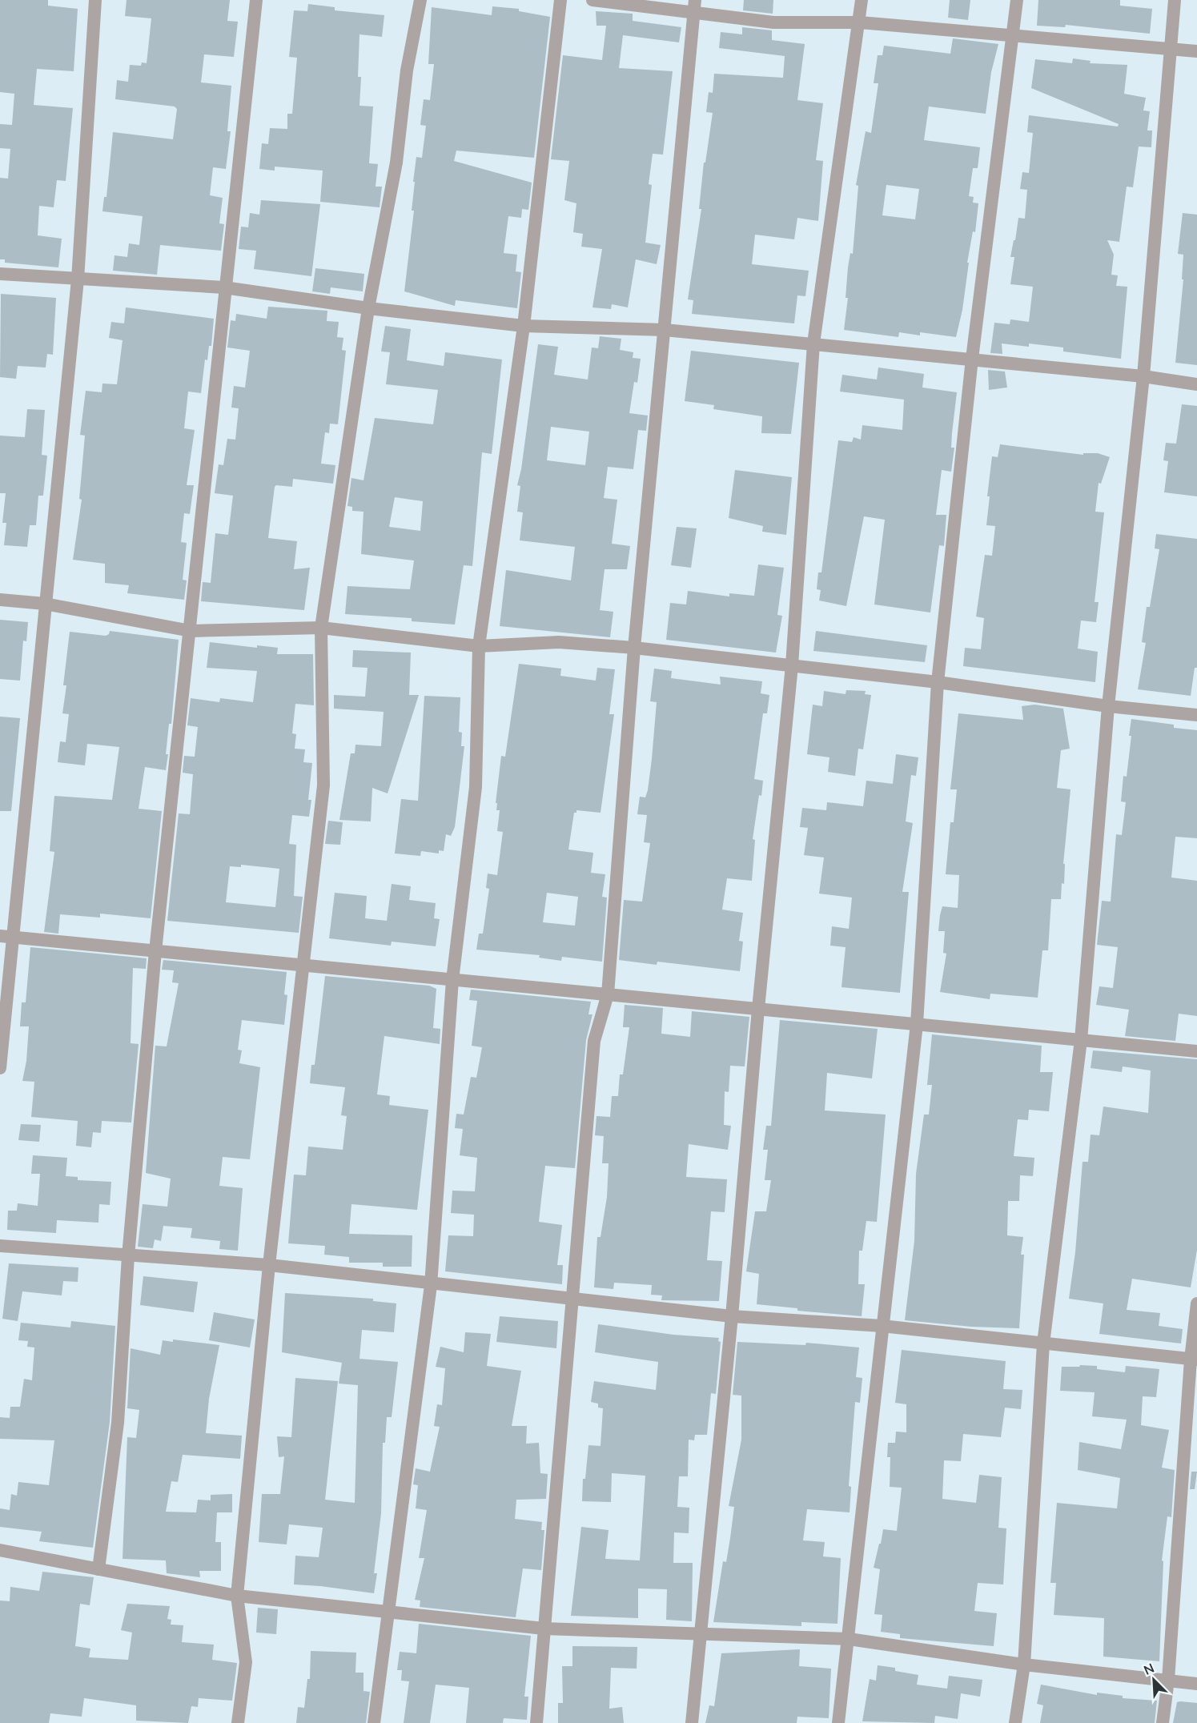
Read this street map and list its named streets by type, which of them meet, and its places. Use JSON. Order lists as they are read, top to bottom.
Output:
{
  "north": "top left"
}
